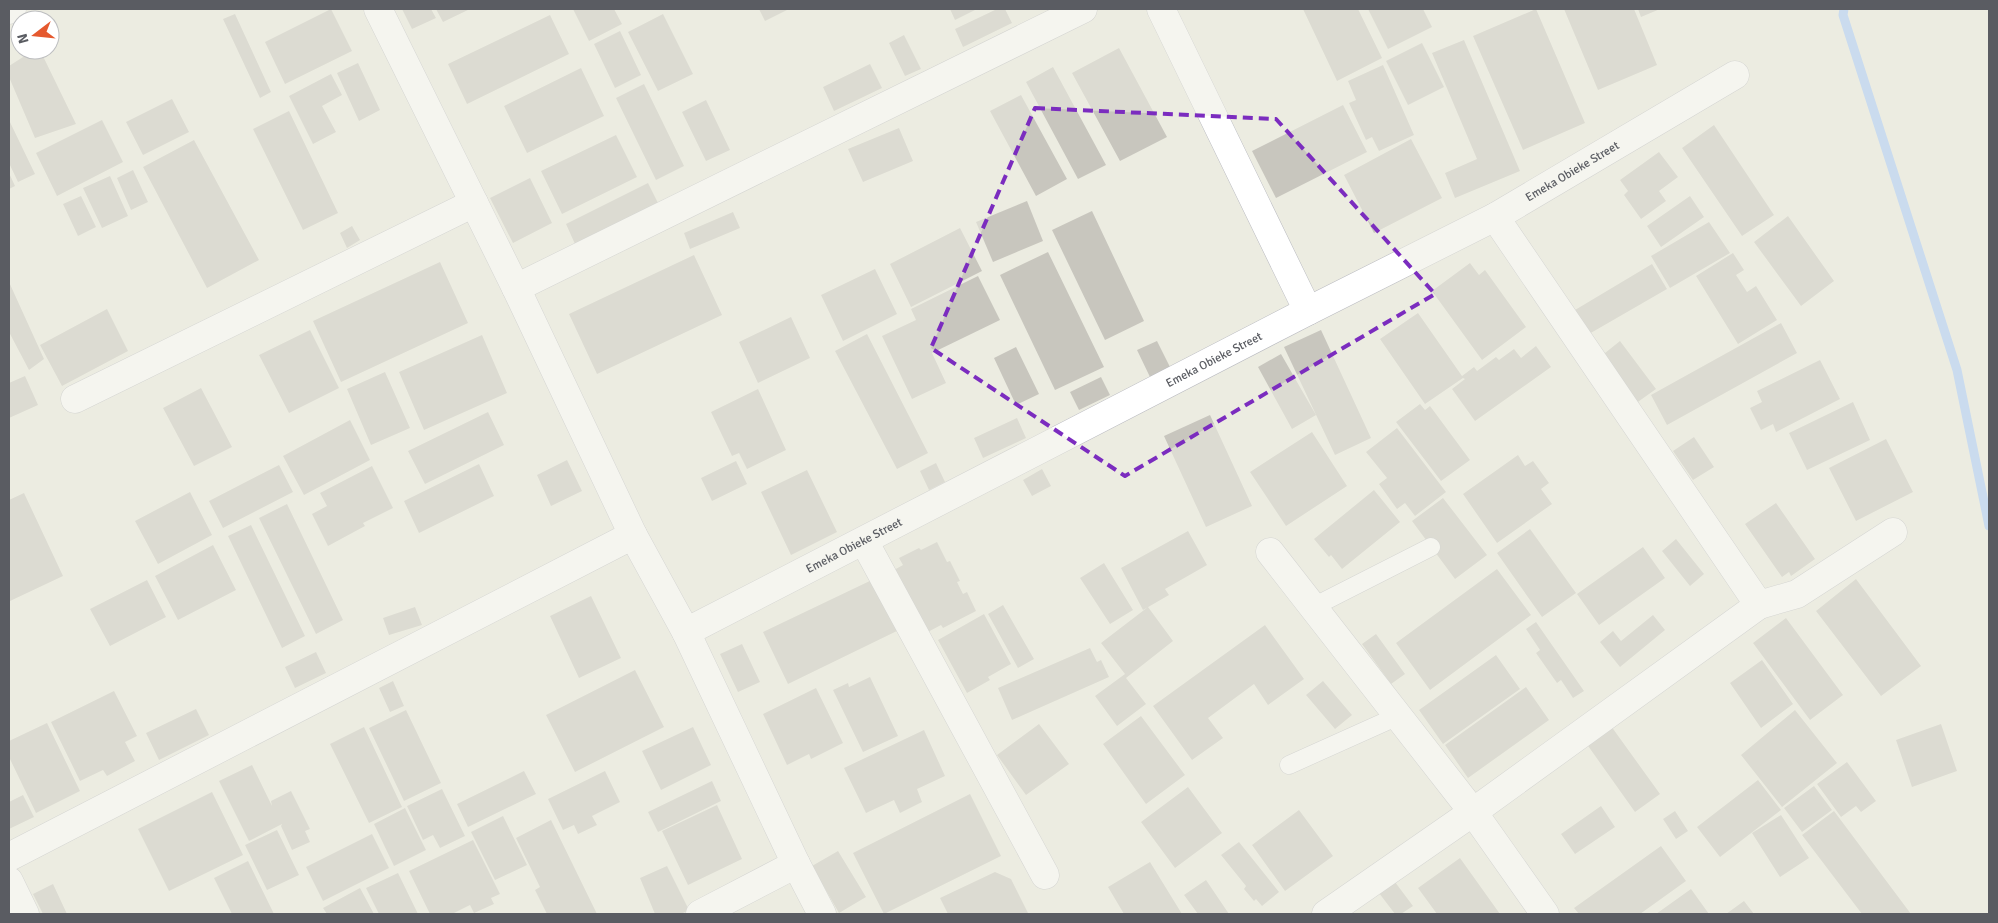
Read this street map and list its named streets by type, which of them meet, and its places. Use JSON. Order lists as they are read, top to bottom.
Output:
{
  "streets": {
    "street": ["Emeka Obieke Street"]
  },
  "north": "left"
}
